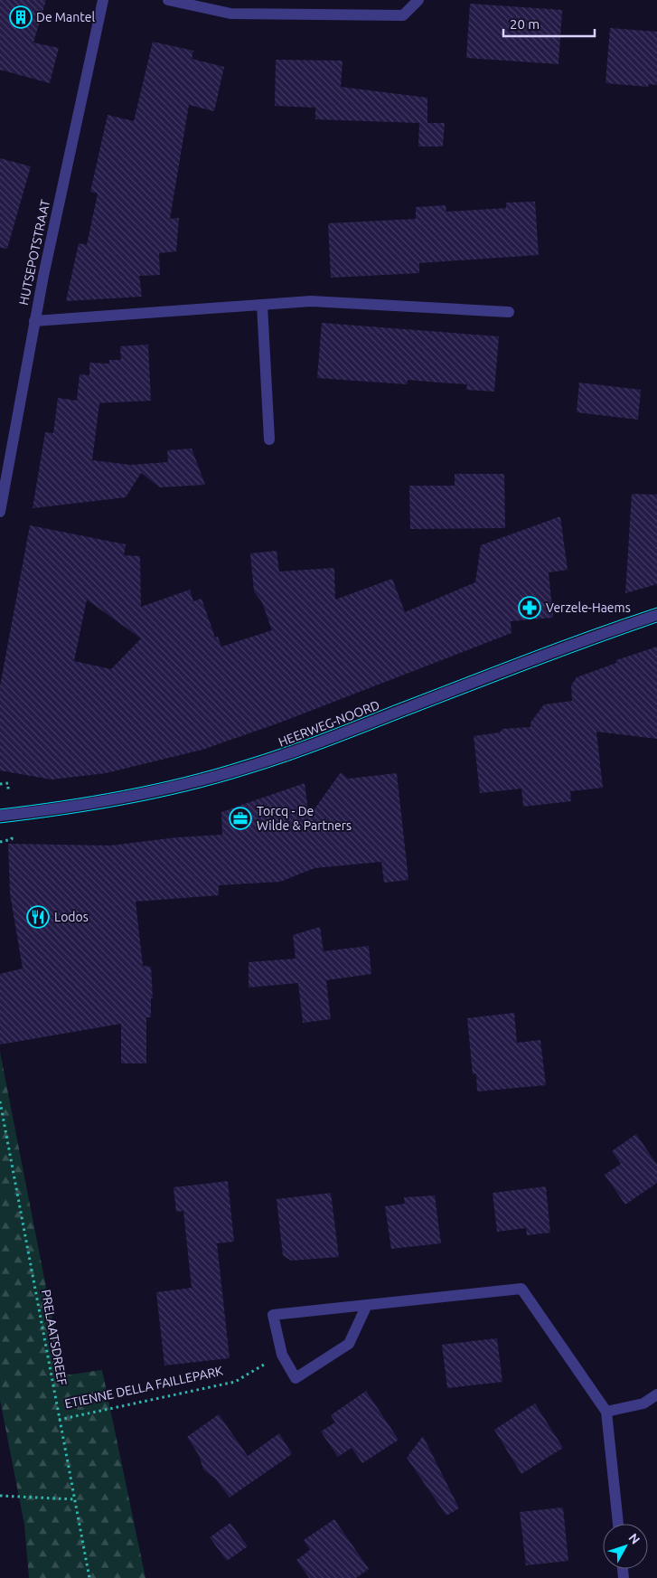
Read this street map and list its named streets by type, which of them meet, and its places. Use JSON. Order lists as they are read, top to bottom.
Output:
{
  "streets": {
    "street": ["HUTSEPOTSTRAAT", "HEERWEG-NOORD"],
    "path": ["PRELAATSDREEF", "ETIENNE DELLA FAILLEPARK"]
  },
  "crossings": [
    ["PRELAATSDREEF", "ETIENNE DELLA FAILLEPARK"]
  ],
  "places": {
    "building": ["De Mantel"],
    "pharmacy": ["Verzele-Haems"],
    "office": ["Torcq - De Wilde & Partners"],
    "restaurant": ["Lodos"]
  },
  "scale_bar": "20 m",
  "north": "top right"
}
